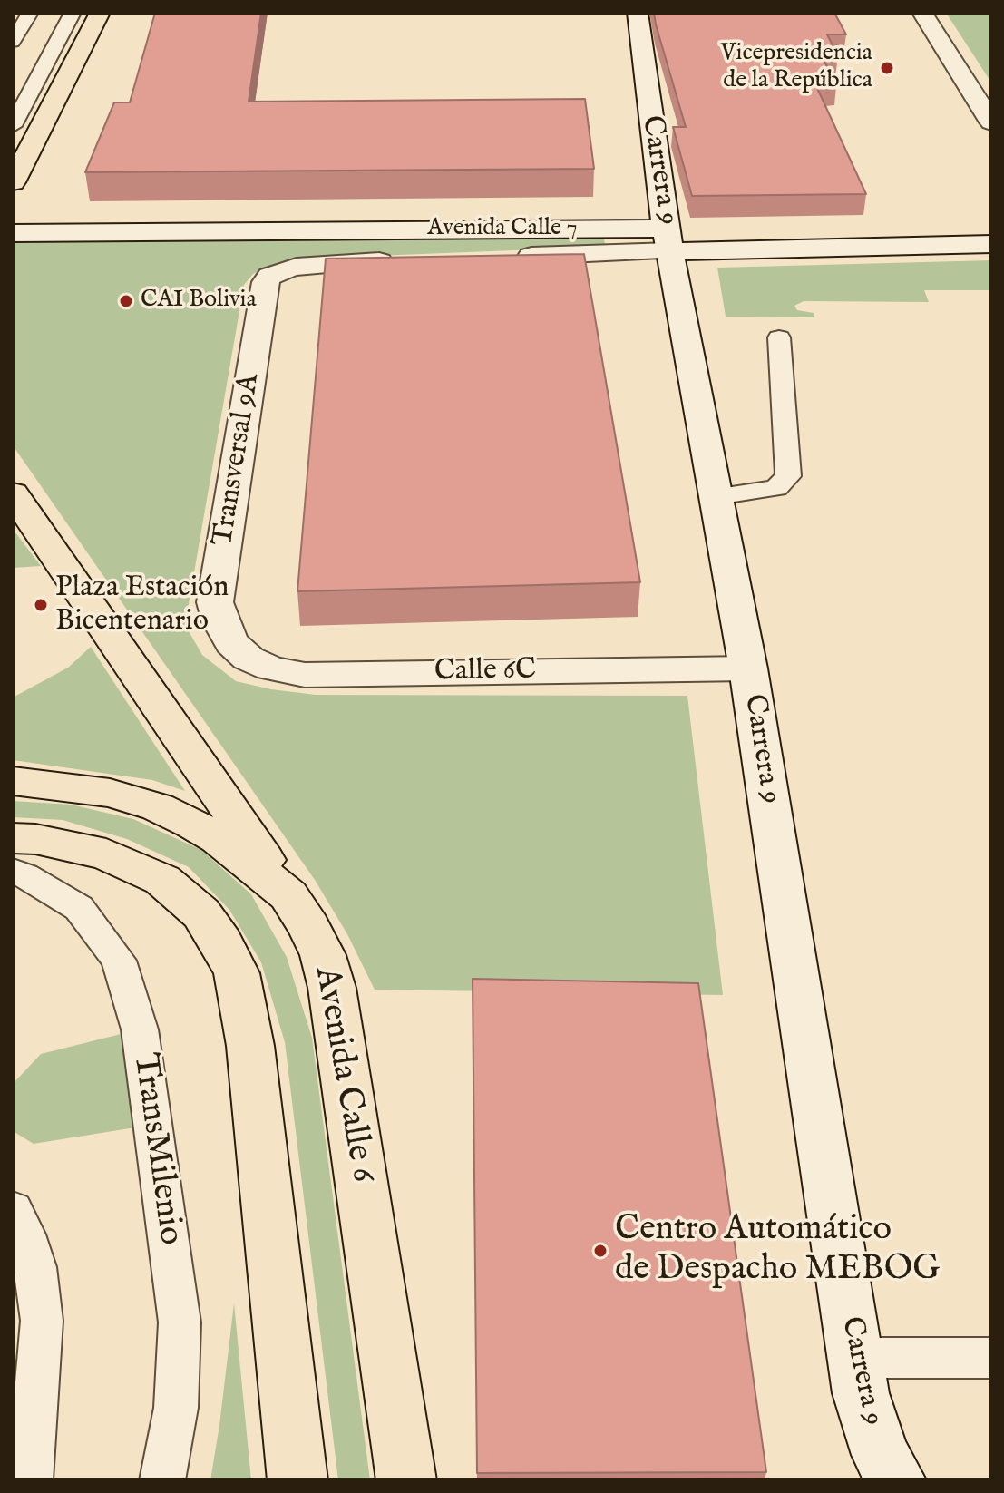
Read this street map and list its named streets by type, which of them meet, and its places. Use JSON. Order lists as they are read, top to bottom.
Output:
{
  "streets": {
    "main road": ["Avenida Calle 6"],
    "street": [
      "Carrera 9",
      "Avenida Calle 7",
      "Transversal 9A",
      "Calle 6C"
    ],
    "lane": ["TransMilenio"]
  },
  "crossings": [
    ["Carrera 9", "Avenida Calle 7"],
    ["Carrera 9", "Calle 6C"],
    ["Transversal 9A", "Calle 6C"]
  ],
  "places": [
    "Vicepresidencia de la República",
    "CAI Bolivia",
    "Plaza Estación Bicentenario",
    "Centro Automático de Despacho MEBOG"
  ]
}
